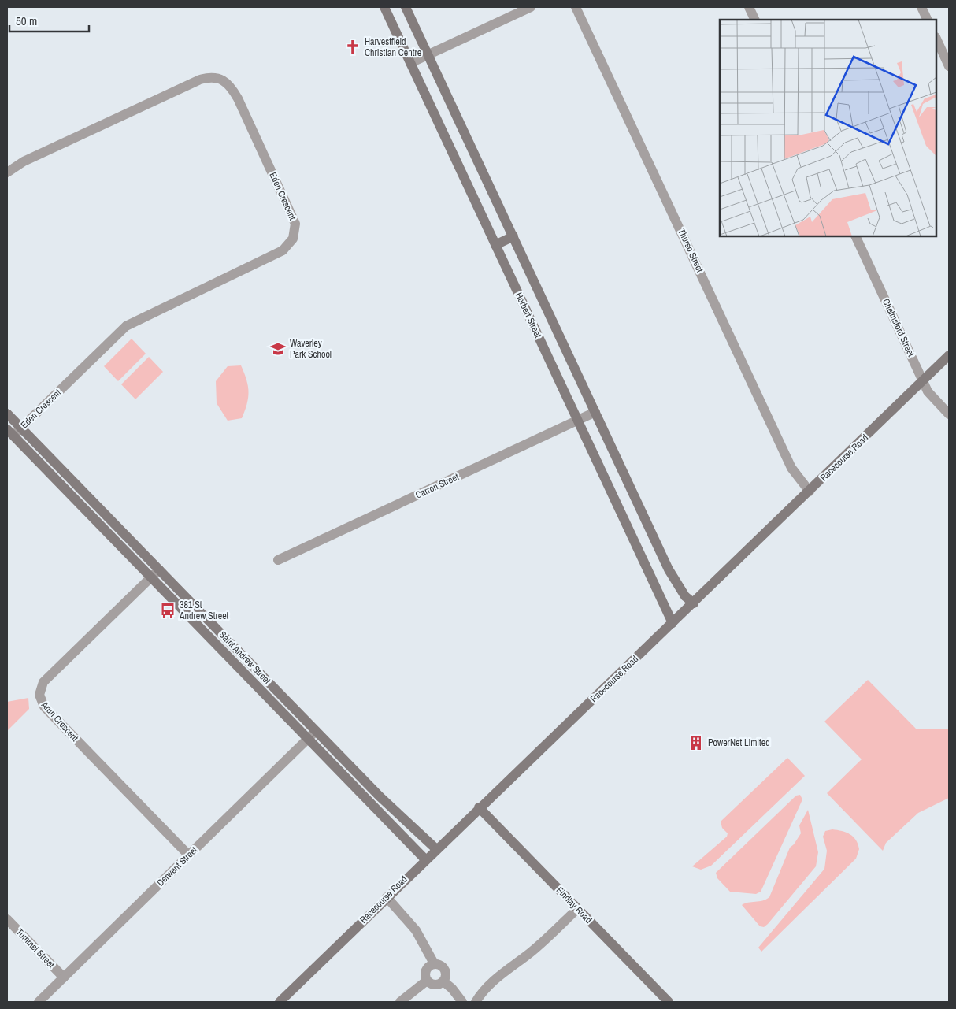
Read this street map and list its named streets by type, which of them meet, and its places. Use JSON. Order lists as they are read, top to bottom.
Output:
{
  "streets": {
    "street": [
      "Eden Crescent",
      "Thurso Street",
      "Herbert Street",
      "Chelmsford Street",
      "Racecourse Road",
      "Carron Street",
      "Saint Andrew Street",
      "Arun Crescent",
      "Derwent Street",
      "Findlay Road",
      "Tummel Street"
    ]
  },
  "crossings": [
    ["Eden Crescent", "Saint Andrew Street"],
    ["Thurso Street", "Racecourse Road"],
    ["Herbert Street", "Racecourse Road"],
    ["Herbert Street", "Carron Street"],
    ["Chelmsford Street", "Racecourse Road"],
    ["Racecourse Road", "Saint Andrew Street"],
    ["Racecourse Road", "Findlay Road"],
    ["Saint Andrew Street", "Arun Crescent"],
    ["Saint Andrew Street", "Derwent Street"],
    ["Arun Crescent", "Derwent Street"],
    ["Derwent Street", "Tummel Street"]
  ],
  "places": {
    "church": ["Harvestfield Christian Centre"],
    "school or university": ["Waverley Park School"],
    "bus stop": ["381 St Andrew Street"],
    "building": ["PowerNet Limited"]
  },
  "scale_bar": "50 m"
}
